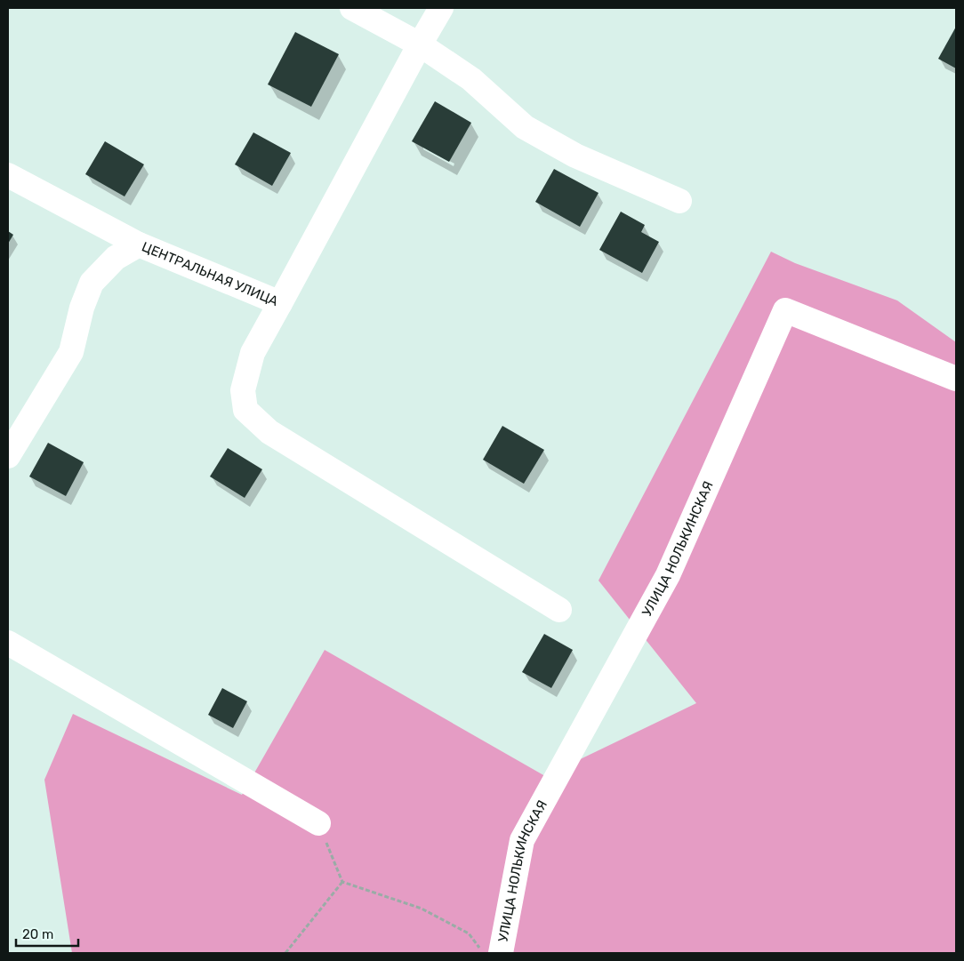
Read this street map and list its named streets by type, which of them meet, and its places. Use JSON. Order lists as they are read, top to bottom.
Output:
{
  "streets": {
    "street": ["ЦЕНТРАЛЬНАЯ УЛИЦА", "УЛИЦА НОЛЬКИНСКАЯ"]
  },
  "scale_bar": "20 m"
}
